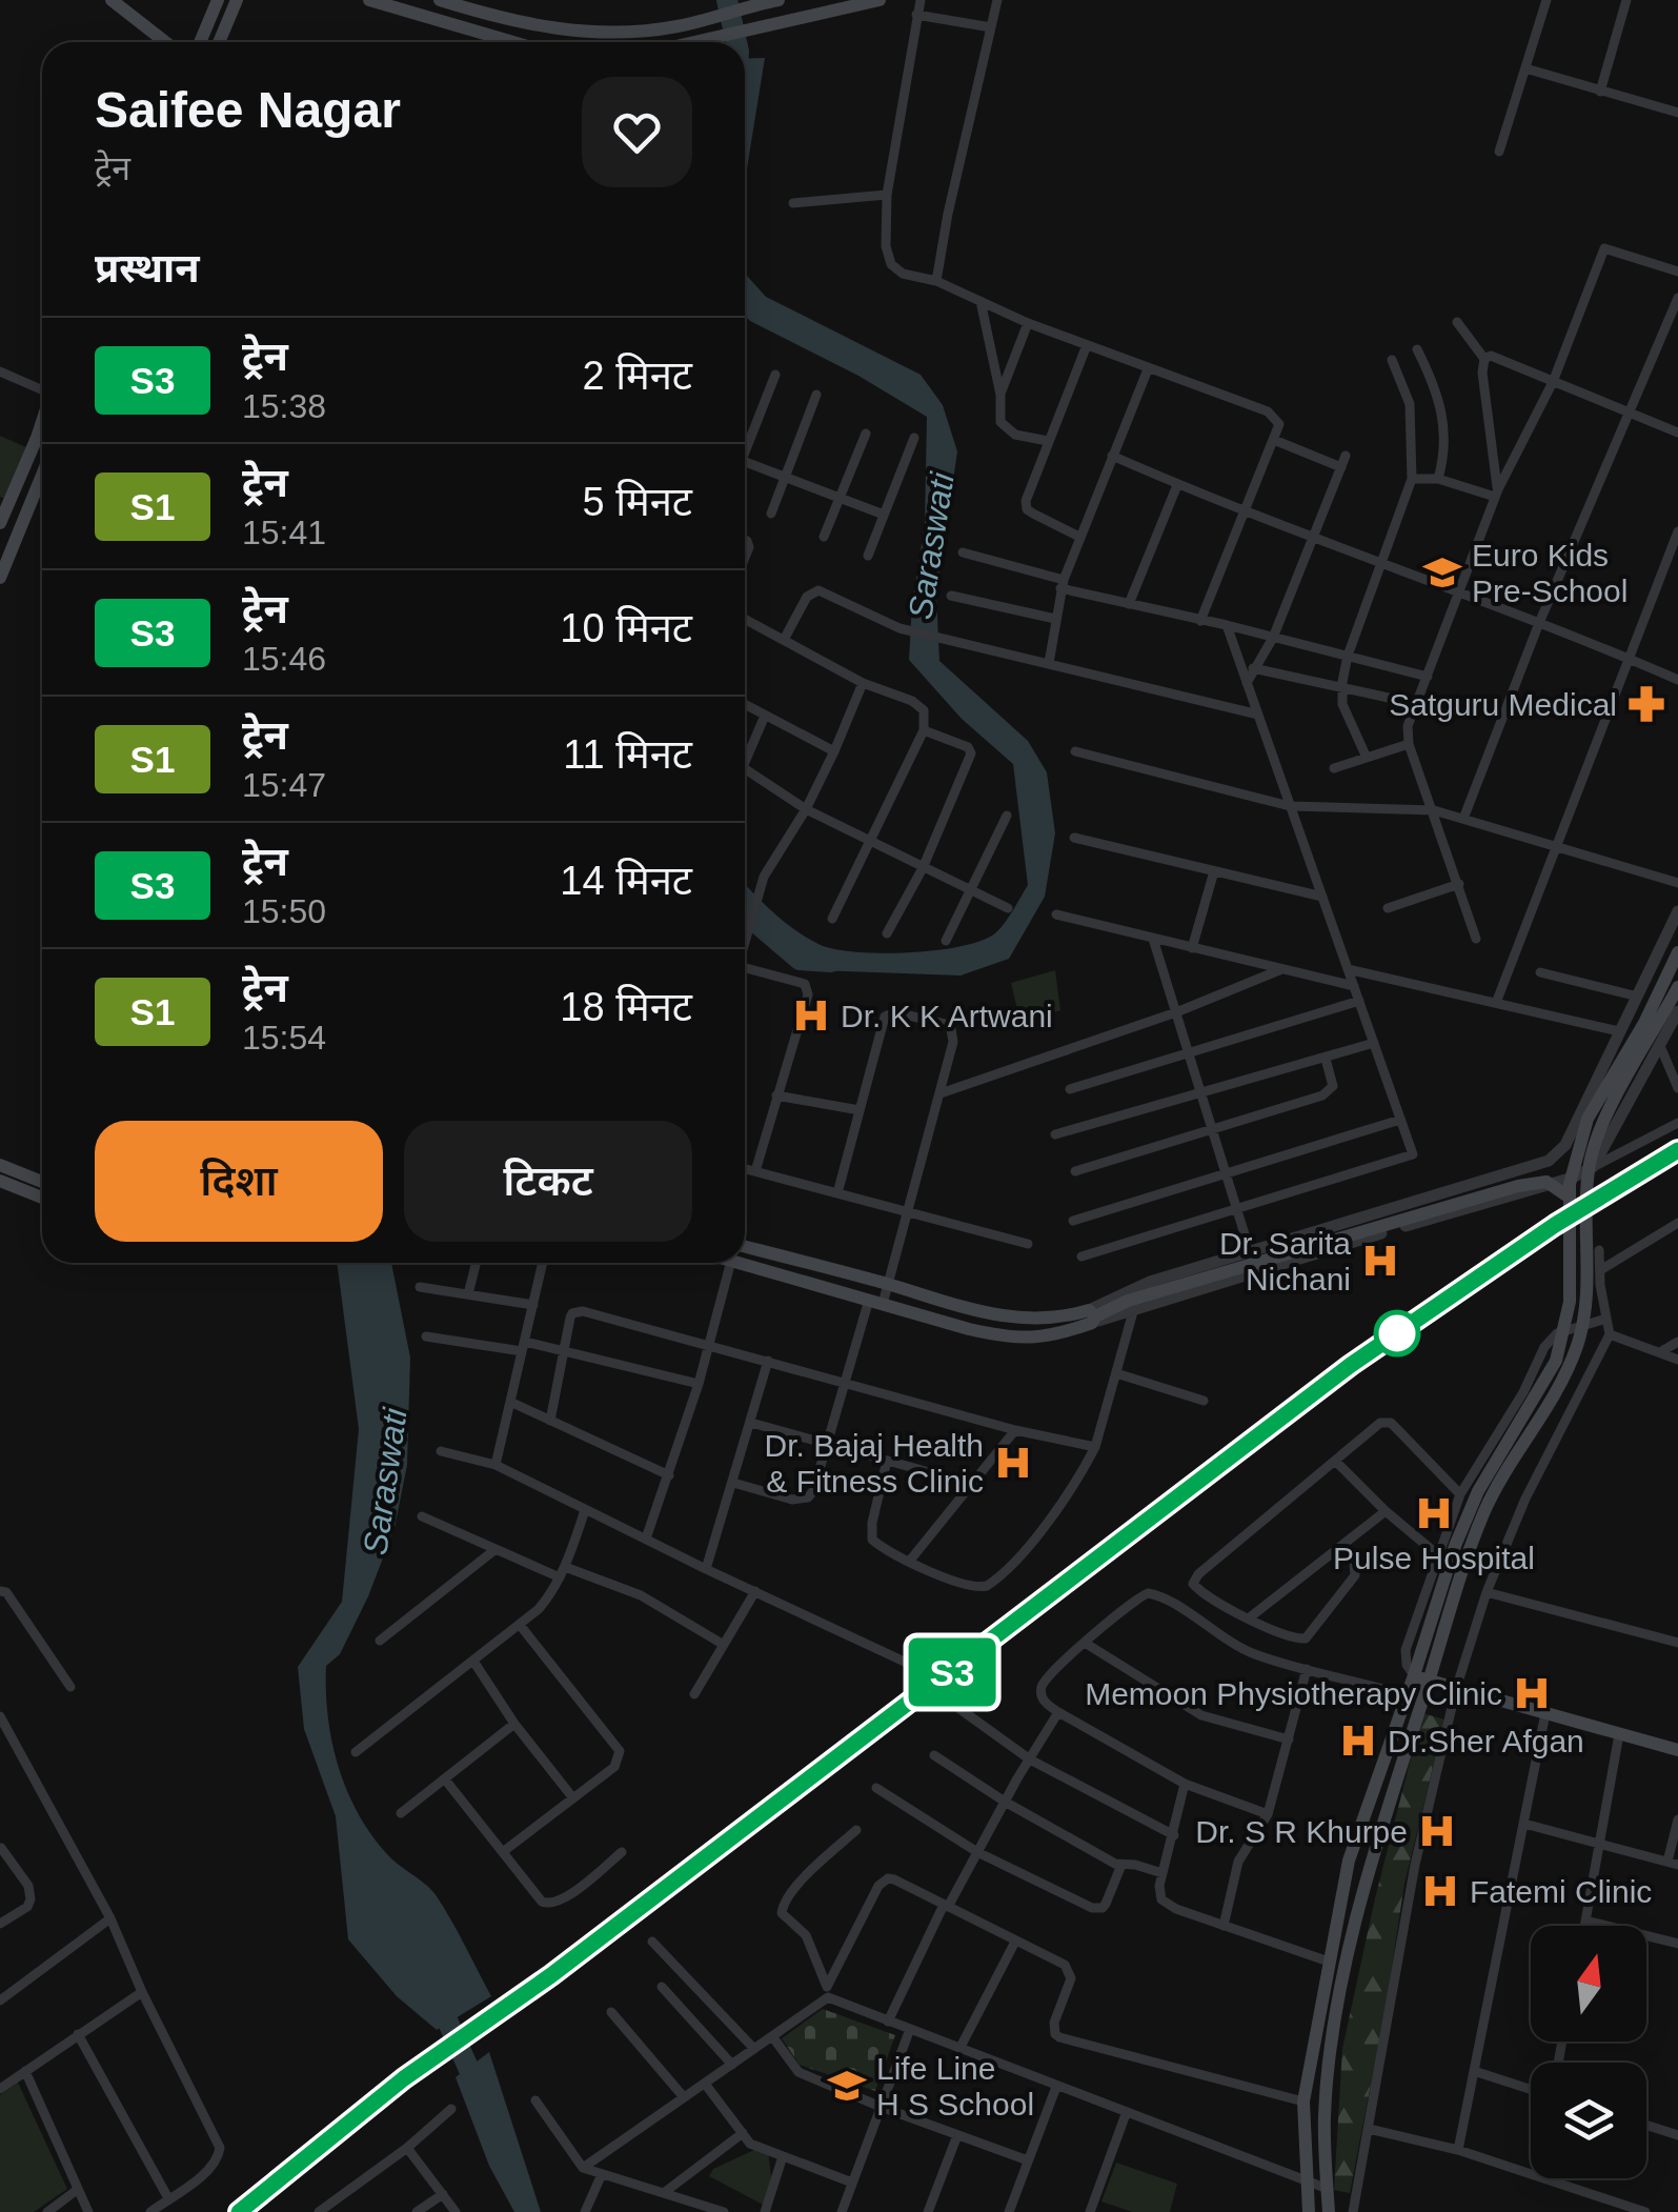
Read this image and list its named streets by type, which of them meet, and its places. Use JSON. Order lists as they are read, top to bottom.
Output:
{
  "water": ["Saraswati"],
  "places": {
    "school or university": ["Euro Kids Pre-School", "Life Line H S School"],
    "pharmacy": ["Satguru Medical"],
    "hospital": [
      "Dr. K K Artwani",
      "Dr. Sarita Nichani",
      "Dr. Bajaj Health & Fitness Clinic",
      "Pulse Hospital",
      "Memoon Physiotherapy Clinic",
      "Dr.Sher Afgan",
      "Dr. S R Khurpe",
      "Fatemi Clinic"
    ]
  },
  "north": "top",
  "page": {
    "on_map": "S3",
    "heading": [
      ["Saifee Nagar", "ट्रेन"],
      "प्रस्थान"
    ],
    "list": [
      {
        "mark": "S3",
        "name": "ट्रेन",
        "note": "15:38",
        "value": "2 मिनट"
      },
      {
        "mark": "S1",
        "name": "ट्रेन",
        "note": "15:41",
        "value": "5 मिनट"
      },
      {
        "mark": "S3",
        "name": "ट्रेन",
        "note": "15:46",
        "value": "10 मिनट"
      },
      {
        "mark": "S1",
        "name": "ट्रेन",
        "note": "15:47",
        "value": "11 मिनट"
      },
      {
        "mark": "S3",
        "name": "ट्रेन",
        "note": "15:50",
        "value": "14 मिनट"
      },
      {
        "mark": "S1",
        "name": "ट्रेन",
        "note": "15:54",
        "value": "18 मिनट"
      }
    ],
    "buttons": ["दिशा", "टिकट"]
  }
}
